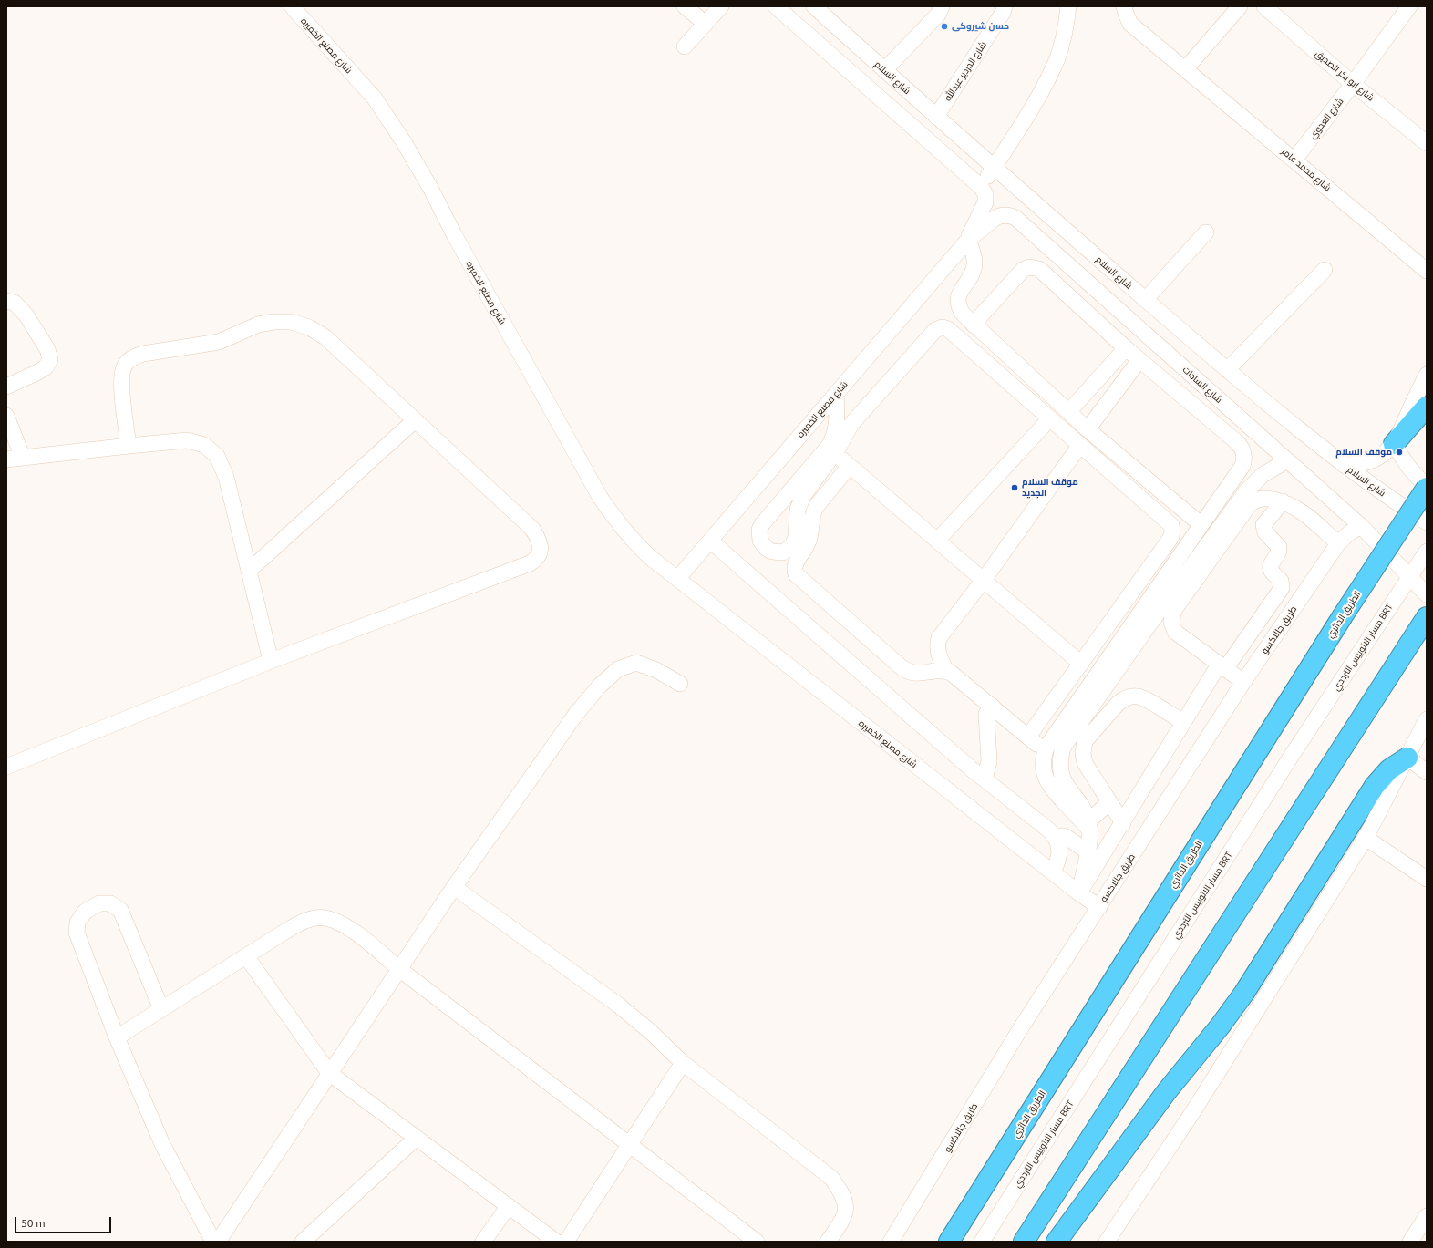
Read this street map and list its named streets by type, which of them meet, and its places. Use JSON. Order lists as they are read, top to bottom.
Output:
{
  "streets": {
    "highway": ["الطريق الدائري"],
    "street": [
      "شارع مصنع الخميره",
      "شارع الدردير عبدالله",
      "شارع ابو بكر الصديق",
      "شارع السلام",
      "شارع العدوي",
      "شارع محمد عامر",
      "شارع السادات",
      "طريق جالاكسو",
      "مسار الاتوبيس الترددي BRT"
    ]
  },
  "crossings": [
    ["شارع مصنع الخميره", "شارع السادات"],
    ["شارع مصنع الخميره", "طريق جالاكسو"],
    ["شارع الدردير عبدالله", "شارع السلام"],
    ["شارع ابو بكر الصديق", "شارع العدوي"],
    ["شارع العدوي", "شارع محمد عامر"],
    ["شارع السادات", "طريق جالاكسو"]
  ],
  "places": ["حسن شيروكى", "موقف السلام", "موقف السلام الجديد"],
  "scale_bar": "50 m"
}
